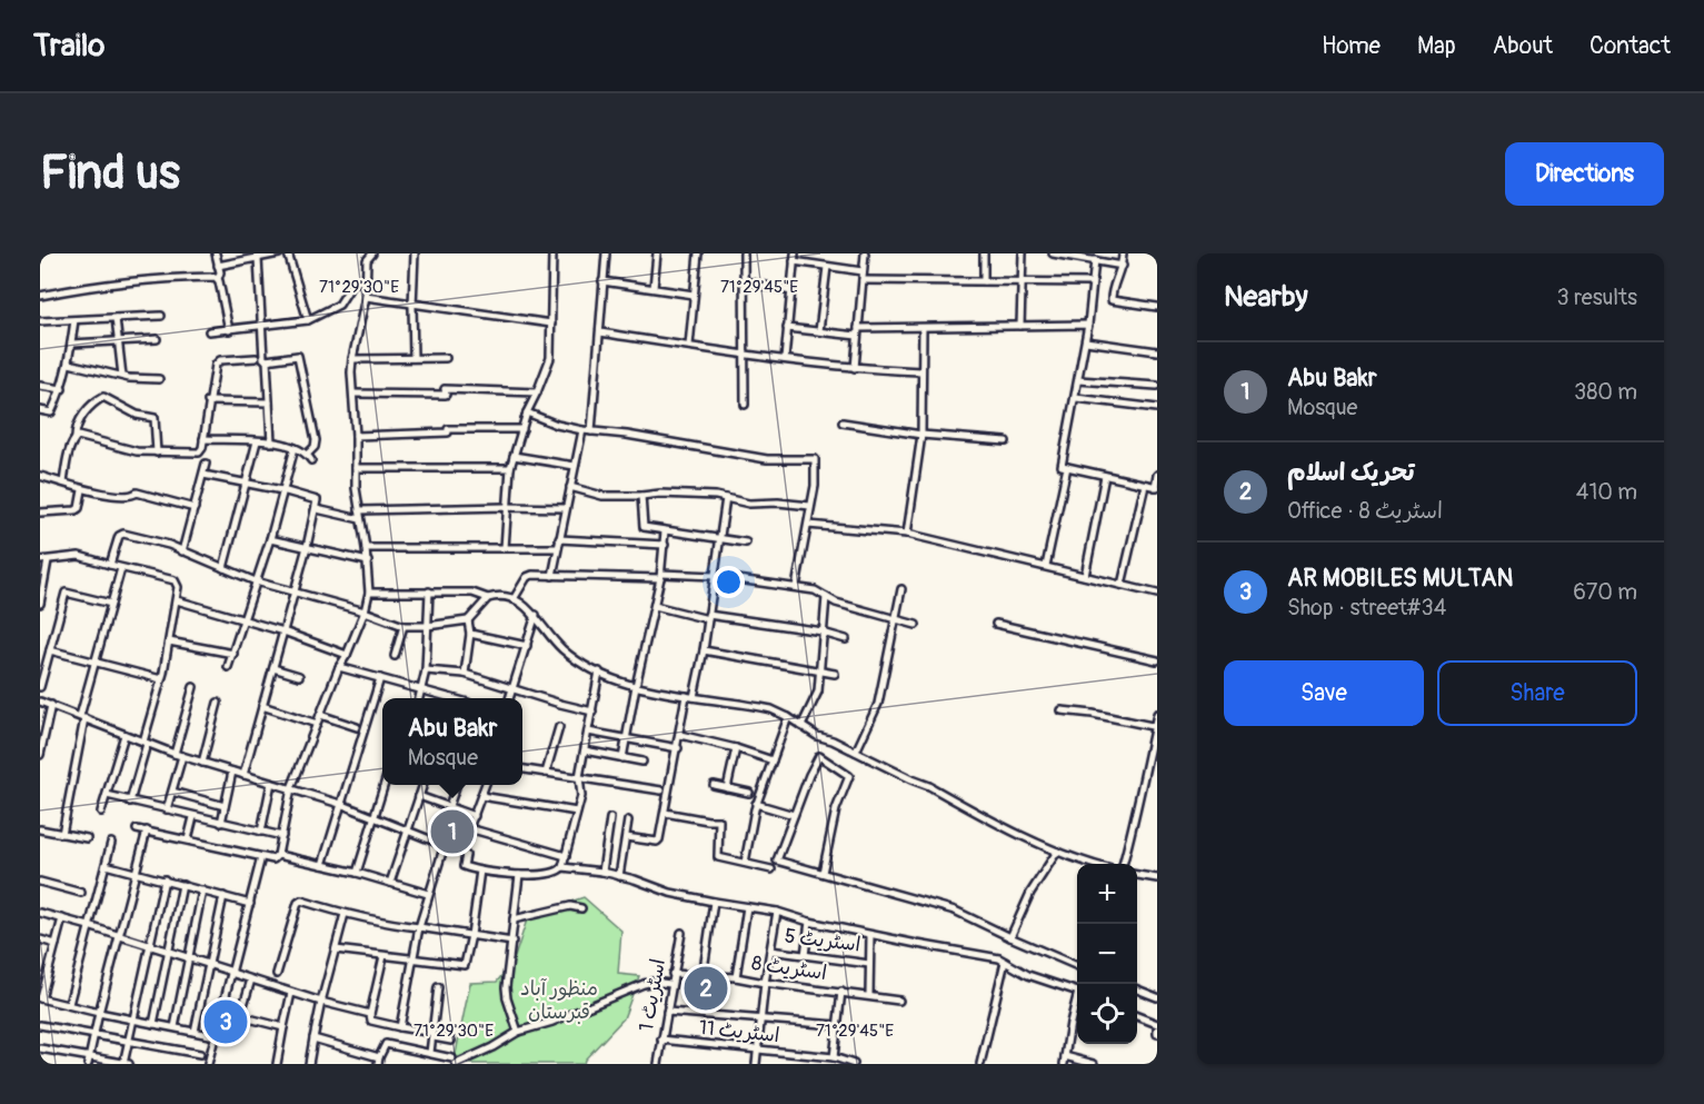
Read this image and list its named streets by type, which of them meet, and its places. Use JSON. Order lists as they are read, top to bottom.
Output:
{
  "streets": {
    "street": [
      "اسٹریٹ 5",
      "اسٹریٹ 8",
      "اسٹریٹ 1",
      "اسٹریٹ 11"
    ]
  },
  "crossings": [
    ["اسٹریٹ 8", "اسٹریٹ 1"],
    ["اسٹریٹ 1", "اسٹریٹ 11"]
  ],
  "parks": ["منظور آباد قبرستان"],
  "page": {
    "header": "Trailo",
    "nav": [
      "Home",
      "Map",
      "About",
      "Contact"
    ],
    "buttons": [
      "Directions",
      ["Save", "Share"]
    ],
    "title": "Find us",
    "heading": ["Nearby", "3 results"],
    "list": [
      {
        "mark": "1",
        "name": "Abu Bakr",
        "note": "Mosque",
        "value": "380 m"
      },
      {
        "mark": "2",
        "name": "تحریک اسلام",
        "note": "Office · اسٹریٹ 8",
        "value": "410 m"
      },
      {
        "mark": "3",
        "name": "AR MOBILES MULTAN",
        "note": "Shop · street#34",
        "value": "670 m"
      }
    ],
    "popup": ["Abu Bakr", "Mosque"],
    "pins": ["1", "2", "3"],
    "map_buttons": ["+", "−"]
  },
  "coordinates": ["71°29'30\"E", "71°29'45\"E"]
}
